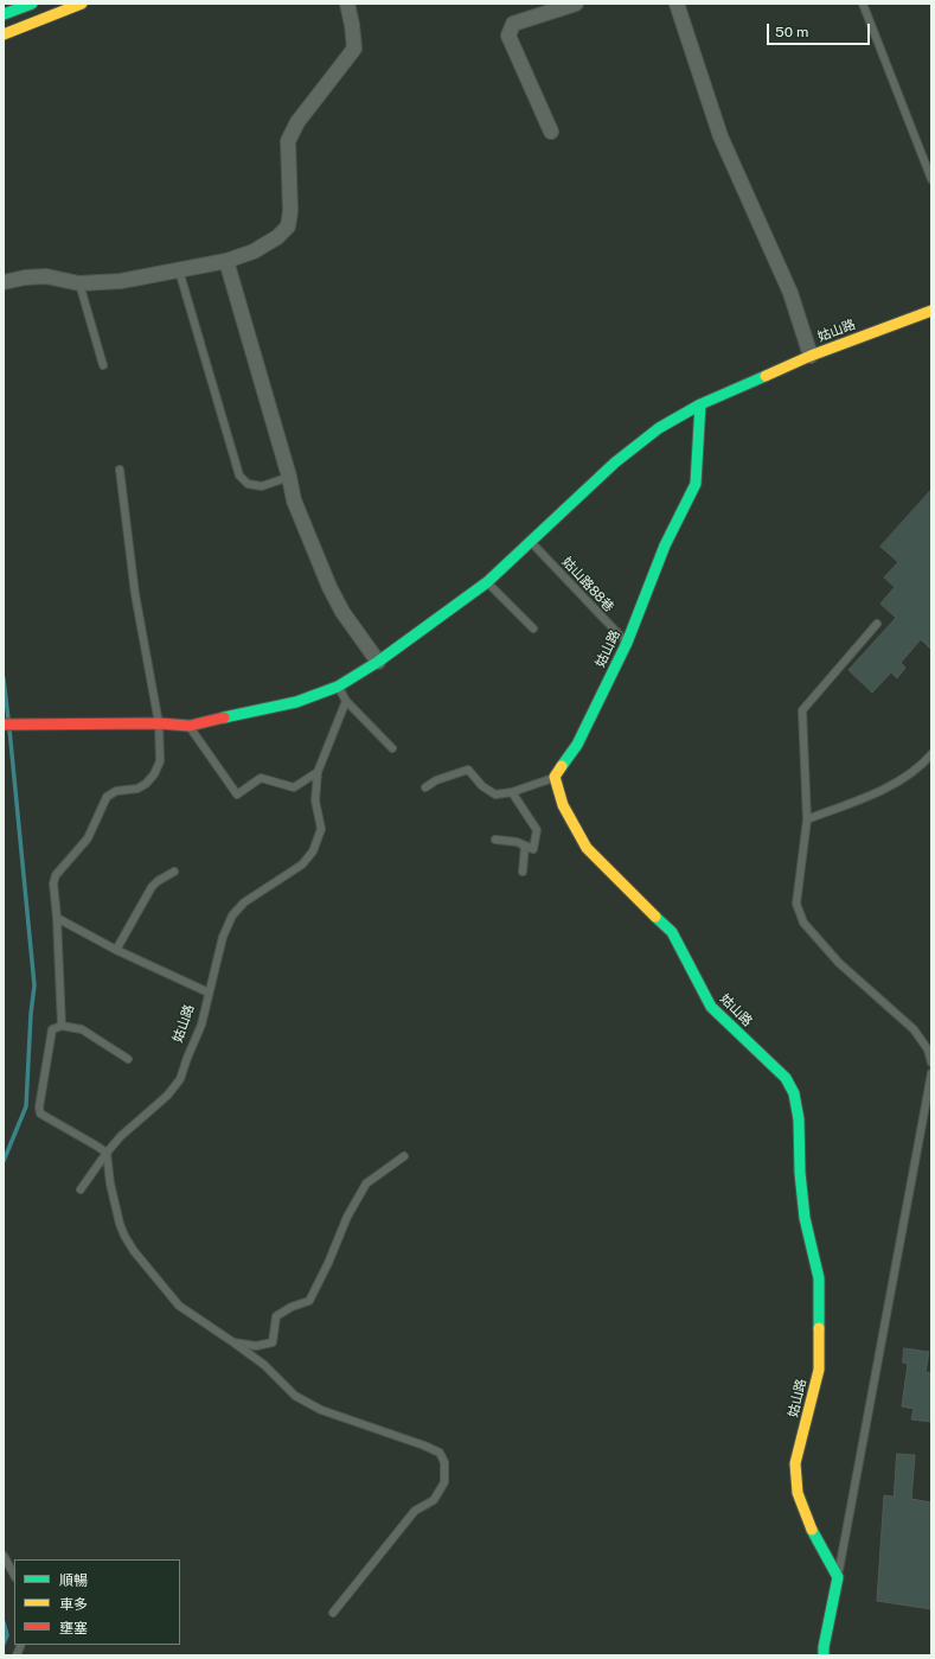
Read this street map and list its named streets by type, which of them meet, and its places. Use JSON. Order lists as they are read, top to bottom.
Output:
{
  "streets": {
    "street": ["姑山路"],
    "lane": ["姑山路88巷"]
  },
  "crossings": [
    ["姑山路", "姑山路88巷"]
  ],
  "legend": ["順暢", "車多", "壅塞"],
  "scale_bar": "50 m"
}
